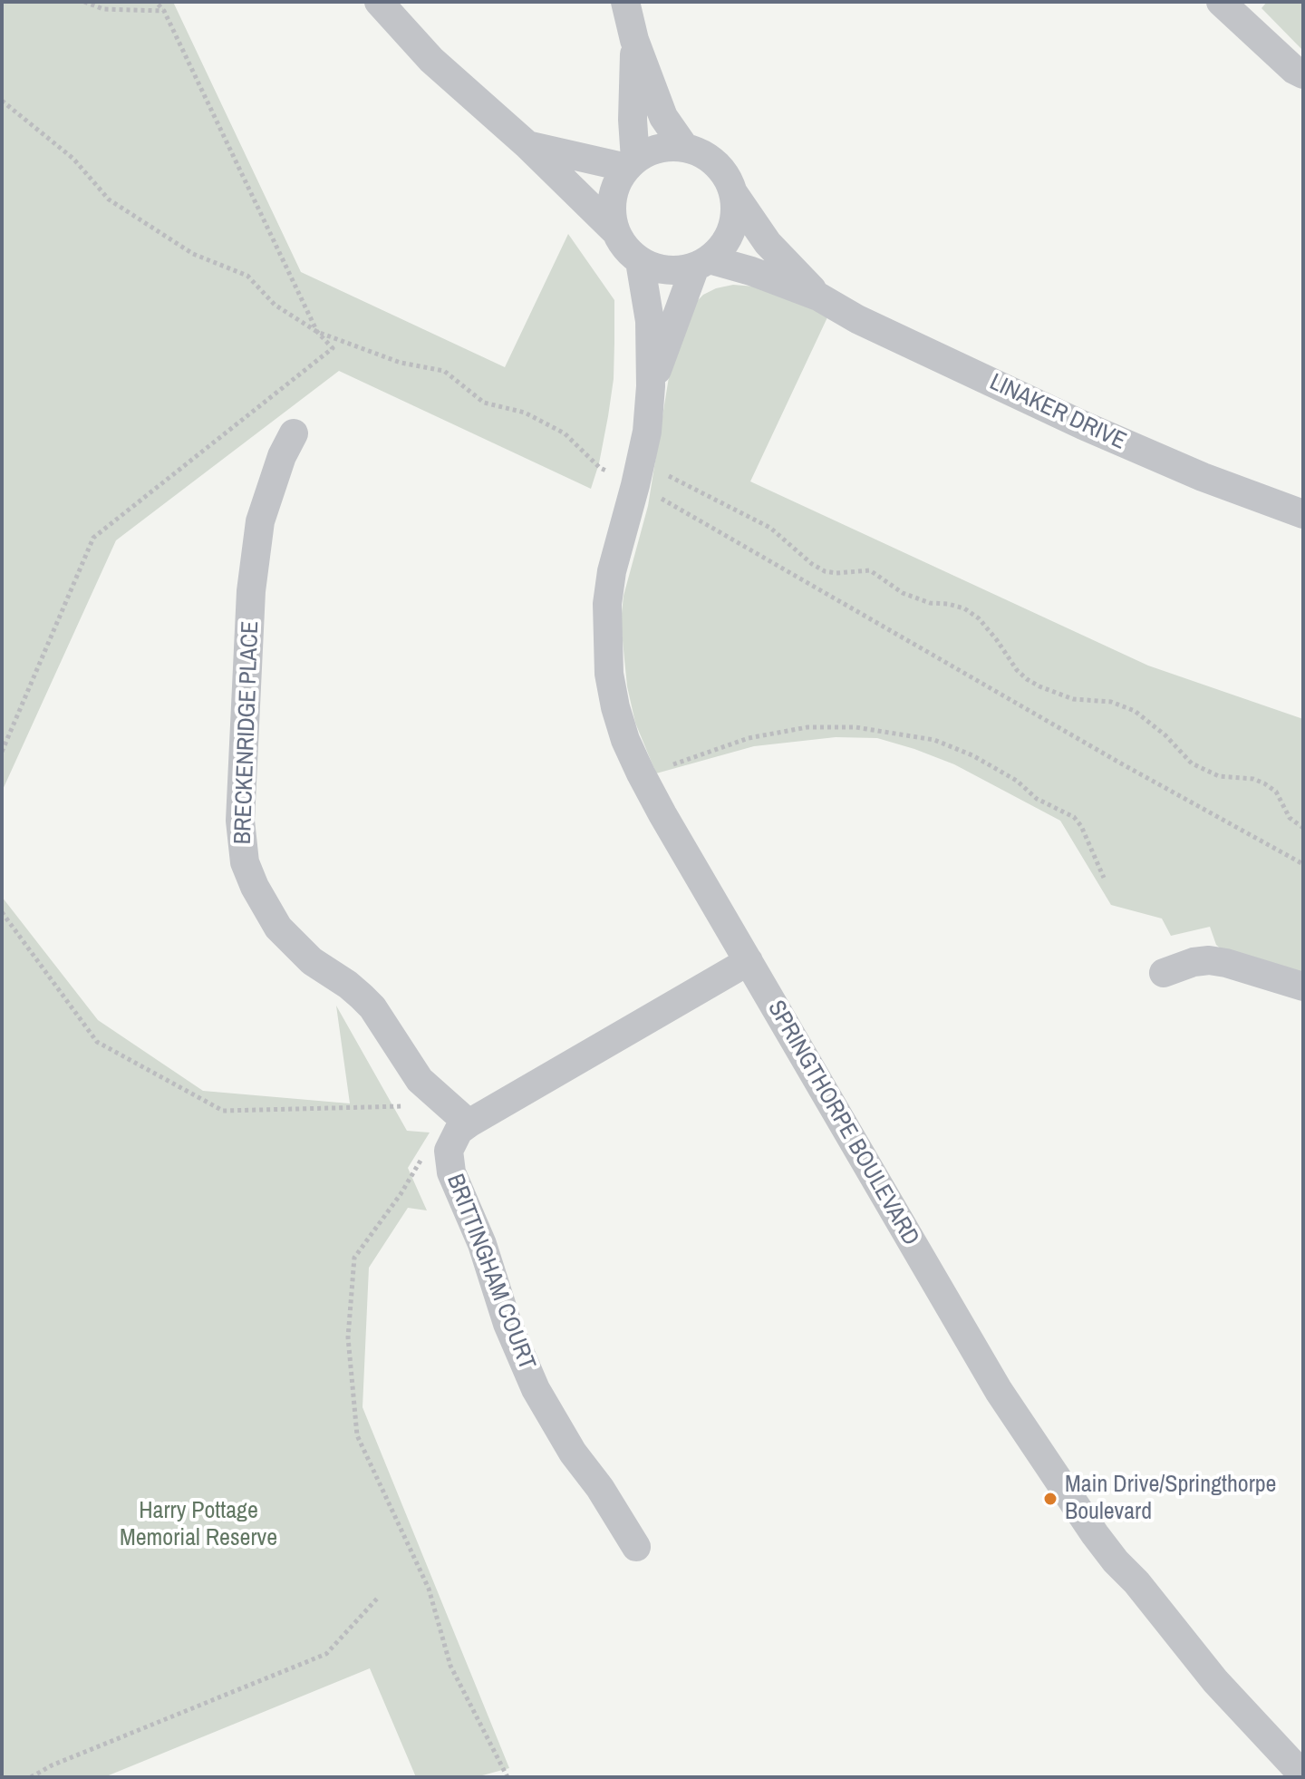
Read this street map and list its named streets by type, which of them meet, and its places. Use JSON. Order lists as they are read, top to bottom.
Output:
{
  "streets": {
    "street": [
      "LINAKER DRIVE",
      "BRECKENRIDGE PLACE",
      "SPRINGTHORPE BOULEVARD",
      "BRITTINGHAM COURT"
    ]
  },
  "crossings": [
    ["LINAKER DRIVE", "SPRINGTHORPE BOULEVARD"],
    ["BRECKENRIDGE PLACE", "BRITTINGHAM COURT"],
    ["SPRINGTHORPE BOULEVARD", "BRITTINGHAM COURT"]
  ],
  "parks": ["Harry Pottage Memorial Reserve"],
  "places": ["Main Drive/Springthorpe Boulevard"]
}
